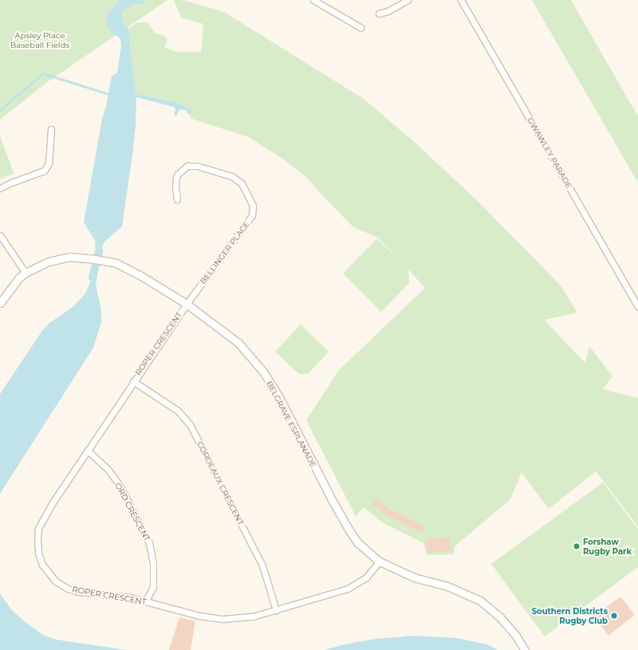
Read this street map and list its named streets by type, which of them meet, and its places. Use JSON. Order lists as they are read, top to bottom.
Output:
{
  "streets": {
    "street": [
      "GWAWLEY PARADE",
      "BELLINGER PLACE",
      "ROPER CRESCENT",
      "BELGRAVE ESPLANADE",
      "CORDEAUX CRESCENT",
      "ORD CRESCENT"
    ]
  },
  "crossings": [
    ["BELLINGER PLACE", "ROPER CRESCENT"],
    ["BELLINGER PLACE", "BELGRAVE ESPLANADE"],
    ["ROPER CRESCENT", "BELGRAVE ESPLANADE"],
    ["ROPER CRESCENT", "CORDEAUX CRESCENT"],
    ["ROPER CRESCENT", "ORD CRESCENT"]
  ],
  "parks": ["Apsley Place Baseball Fields"],
  "places": ["Forshaw Rugby Park", "Southern Districts Rugby Club"]
}
